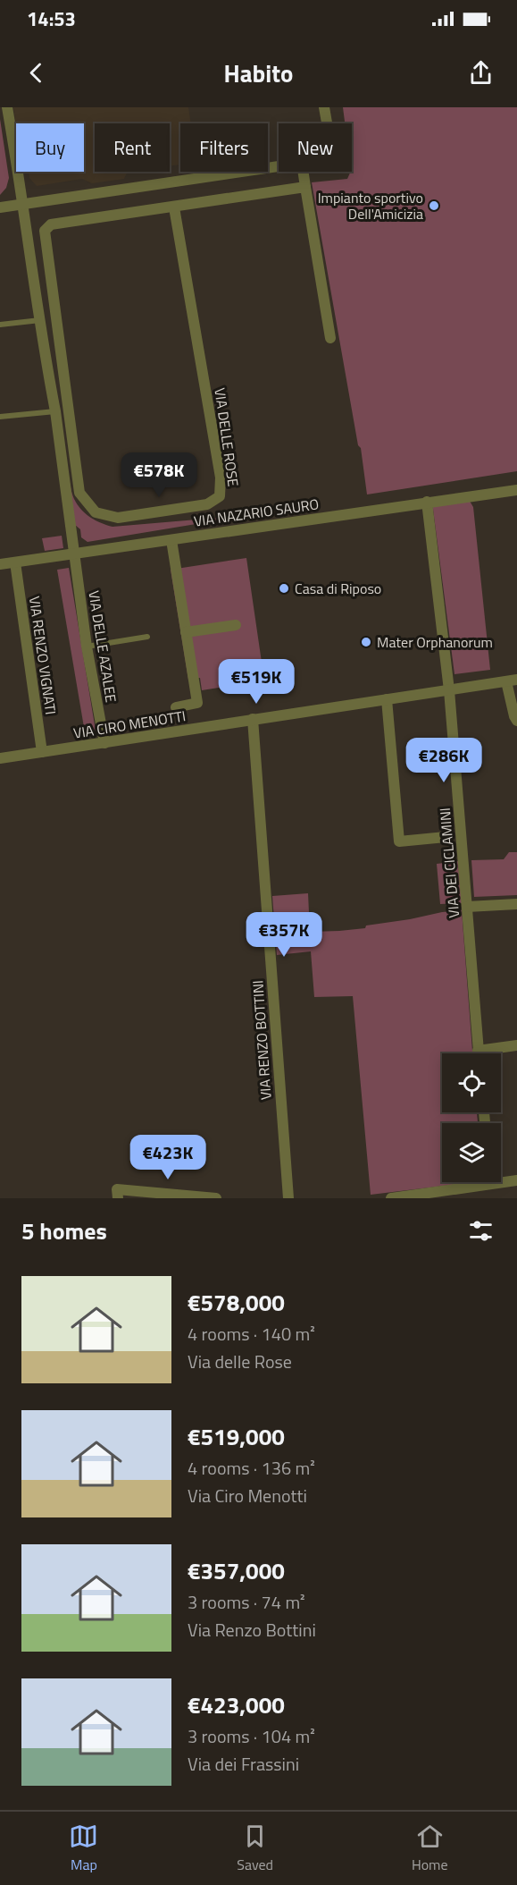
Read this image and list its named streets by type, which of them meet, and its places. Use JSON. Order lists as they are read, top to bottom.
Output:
{
  "streets": {
    "street": [
      "VIA DELLE ROSE",
      "VIA NAZARIO SAURO",
      "VIA DELLE AZALEE",
      "VIA RENZO VIGNATI",
      "VIA CIRO MENOTTI",
      "VIA DEI CICLAMINI",
      "VIA RENZO BOTTINI"
    ]
  },
  "crossings": [
    ["VIA NAZARIO SAURO", "VIA DELLE AZALEE"],
    ["VIA NAZARIO SAURO", "VIA RENZO VIGNATI"],
    ["VIA NAZARIO SAURO", "VIA DEI CICLAMINI"],
    ["VIA DELLE AZALEE", "VIA CIRO MENOTTI"],
    ["VIA RENZO VIGNATI", "VIA CIRO MENOTTI"],
    ["VIA CIRO MENOTTI", "VIA DEI CICLAMINI"],
    ["VIA CIRO MENOTTI", "VIA RENZO BOTTINI"]
  ],
  "places": ["Impianto sportivo Dell'Amicizia", "Casa di Riposo", "Mater Orphanorum"],
  "page": {
    "status": "14:53",
    "header": "Habito",
    "chip": [
      "Buy",
      "Rent",
      "Filters",
      "New"
    ],
    "price": [
      "€578K",
      "€519K",
      "€286K",
      "€357K",
      "€423K"
    ],
    "heading": "5 homes",
    "list": [
      {
        "name": "€578,000",
        "note": "4 rooms · 140 m² · Via delle Rose"
      },
      {
        "name": "€519,000",
        "note": "4 rooms · 136 m² · Via Ciro Menotti"
      },
      {
        "name": "€357,000",
        "note": "3 rooms · 74 m² · Via Renzo Bottini"
      },
      {
        "name": "€423,000",
        "note": "3 rooms · 104 m² · Via dei Frassini"
      }
    ],
    "tabs": ["Map", "Saved", "Home"]
  }
}
